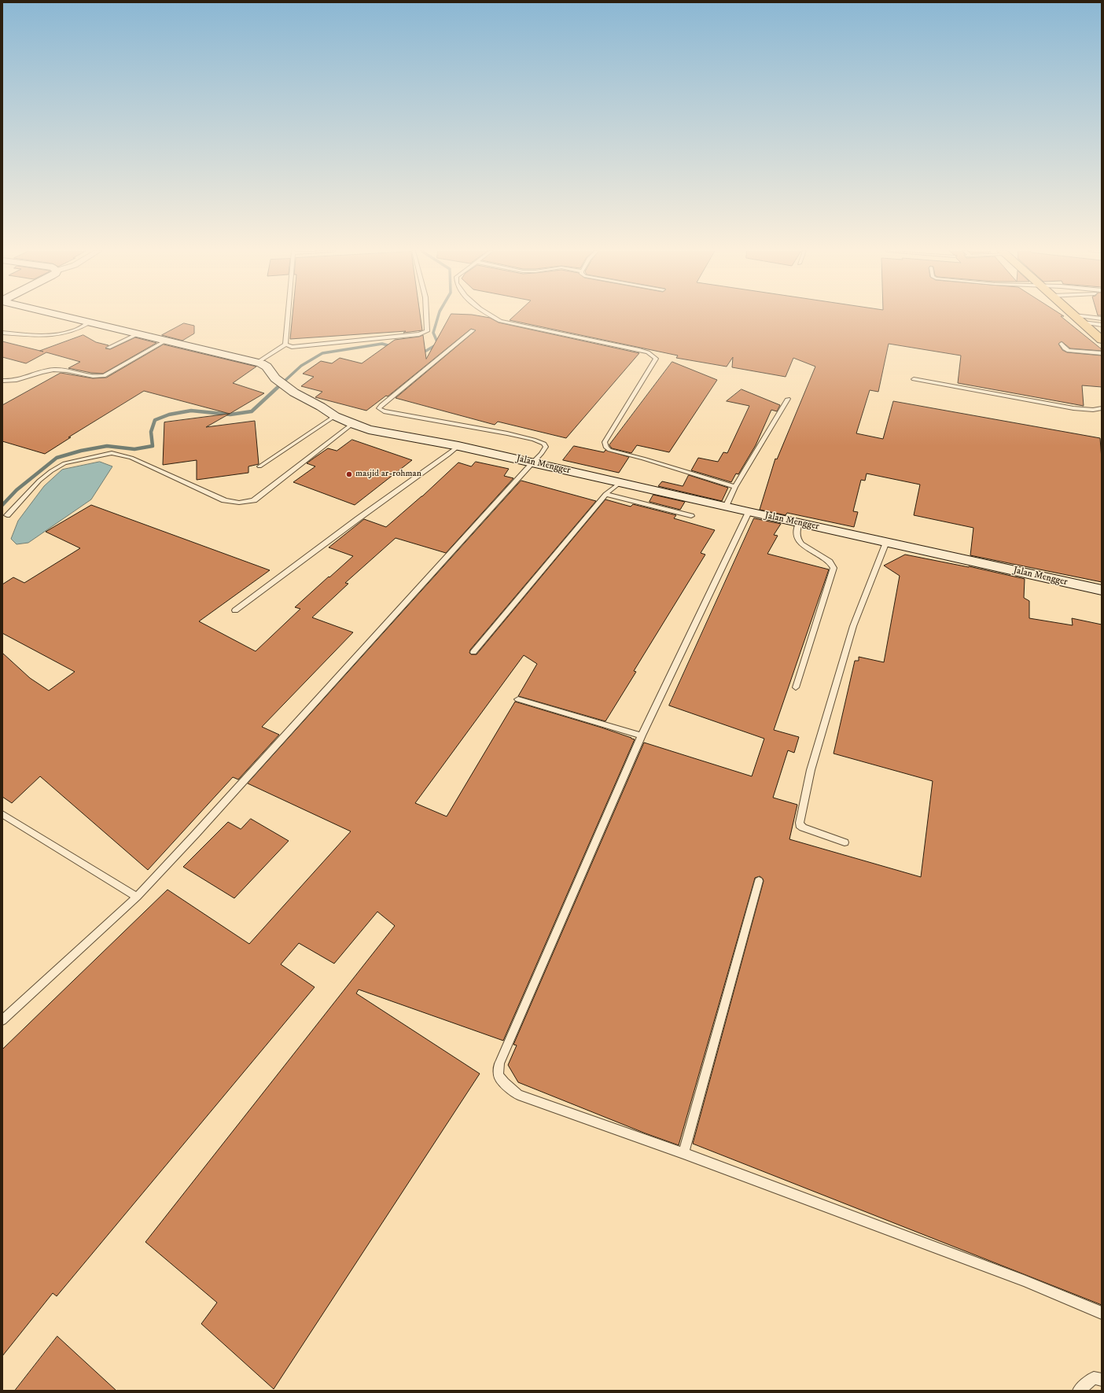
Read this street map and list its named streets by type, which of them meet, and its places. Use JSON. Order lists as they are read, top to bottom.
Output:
{
  "streets": {
    "street": ["Jalan Mengger"]
  },
  "places": ["masjid ar-rohman"]
}
